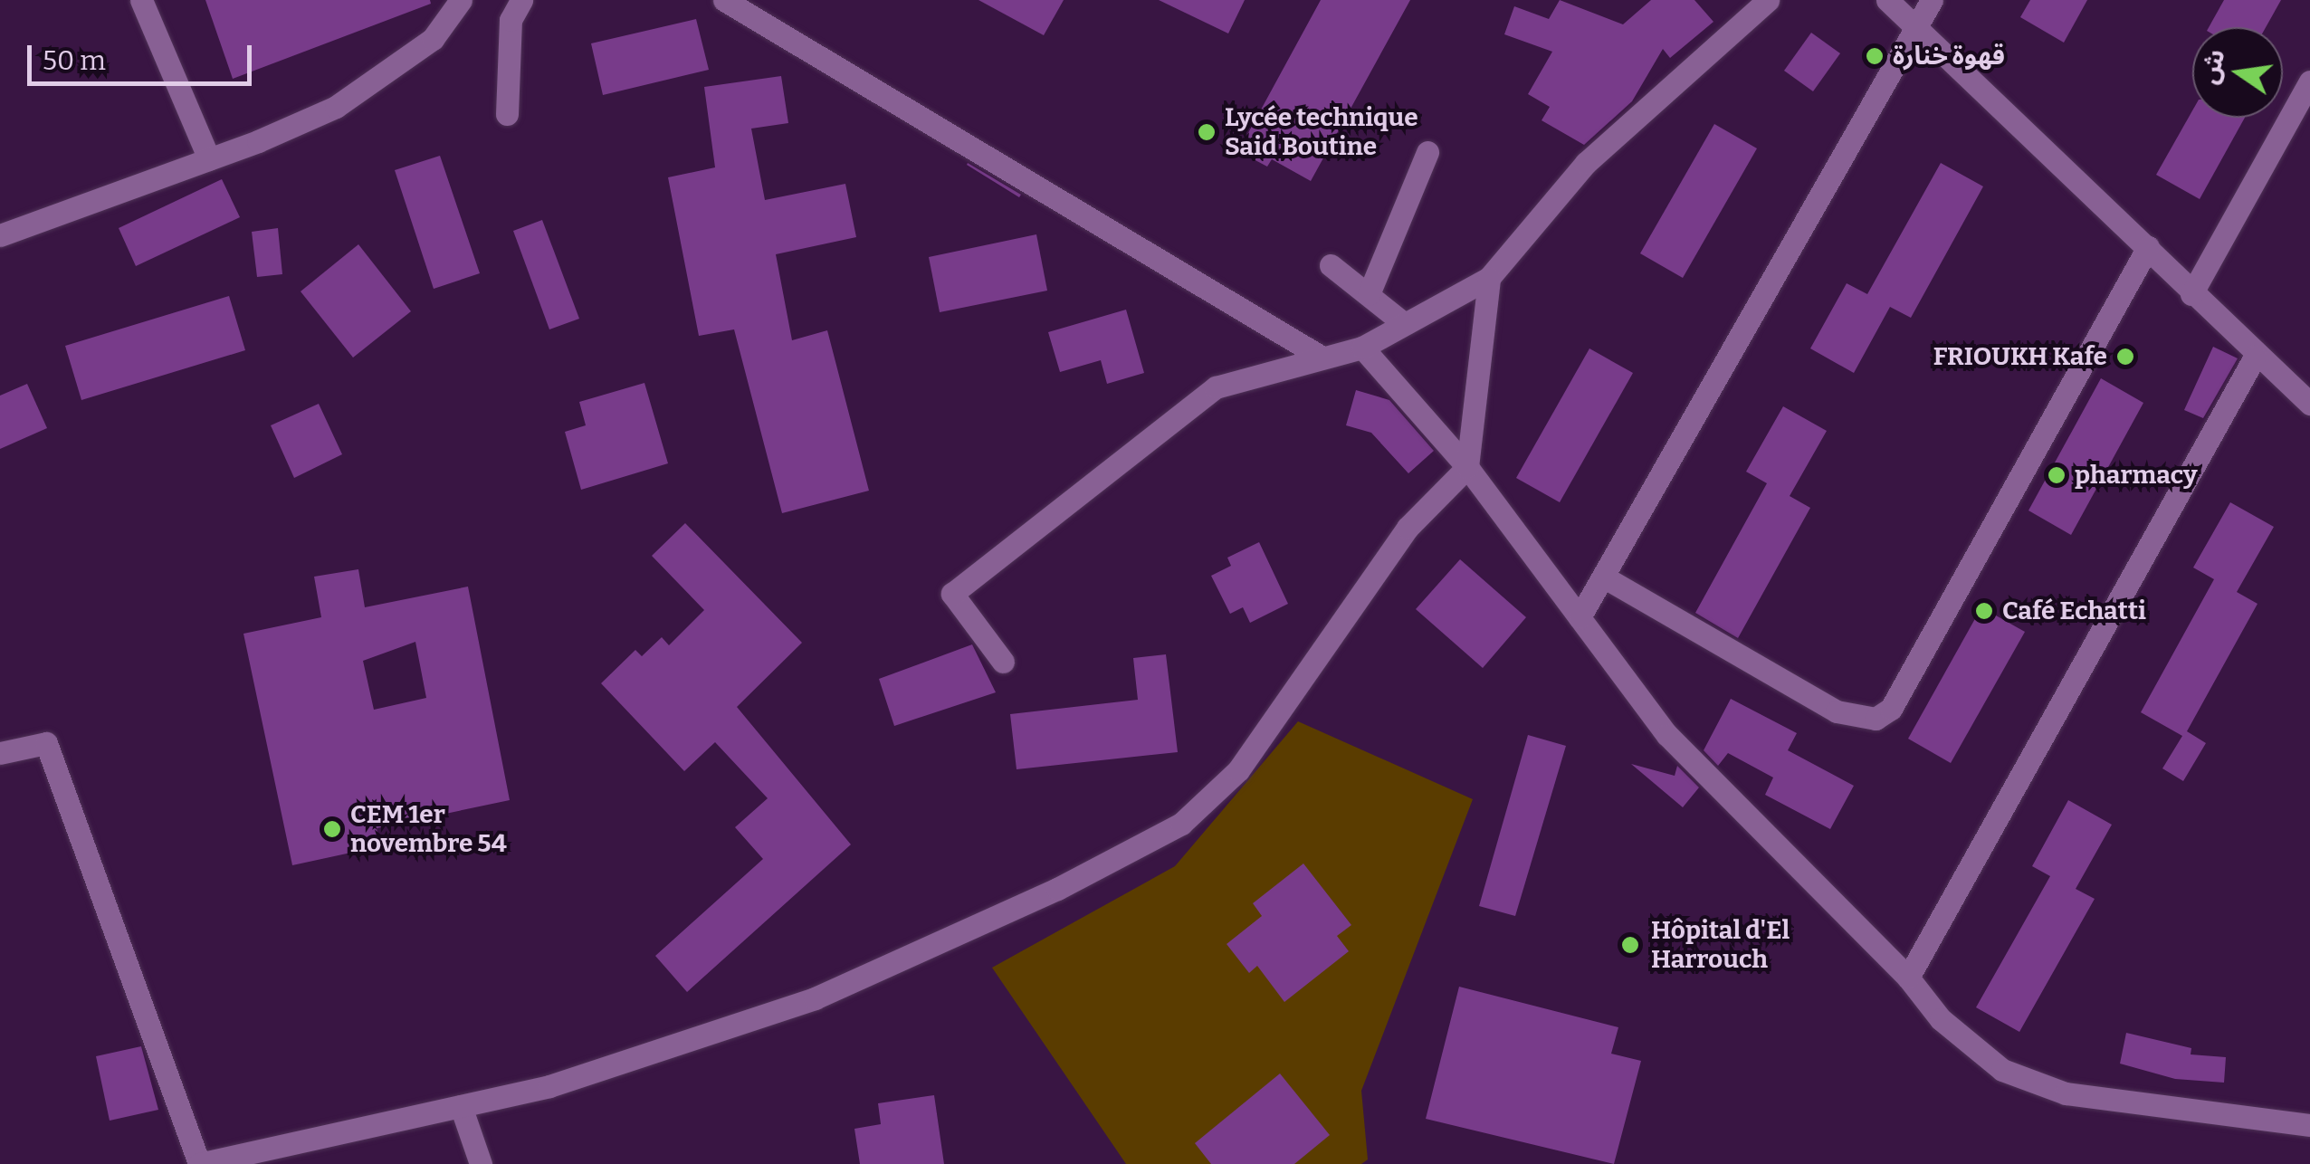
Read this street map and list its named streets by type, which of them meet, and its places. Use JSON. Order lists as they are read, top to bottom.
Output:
{
  "places": [
    "قهوة خنارة",
    "Lycée technique Said Boutine",
    "FRIOUKH Kafe",
    "pharmacy",
    "Café Echatti",
    "CEM 1er novembre 54",
    "Hôpital d'El Harrouch"
  ],
  "scale_bar": "50 m",
  "north": "left"
}
